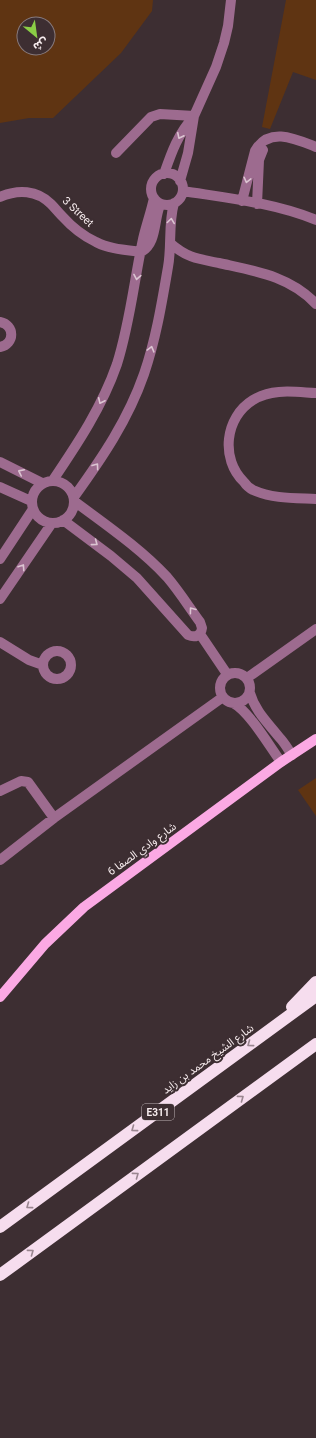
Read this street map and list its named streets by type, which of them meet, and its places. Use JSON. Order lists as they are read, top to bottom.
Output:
{
  "streets": {
    "highway": ["شارع الشيخ محمد بن زايد", "E311"],
    "main road": ["شارع وادي الصفا 6"],
    "street": ["3 Street"]
  },
  "north": "bottom right"
}
